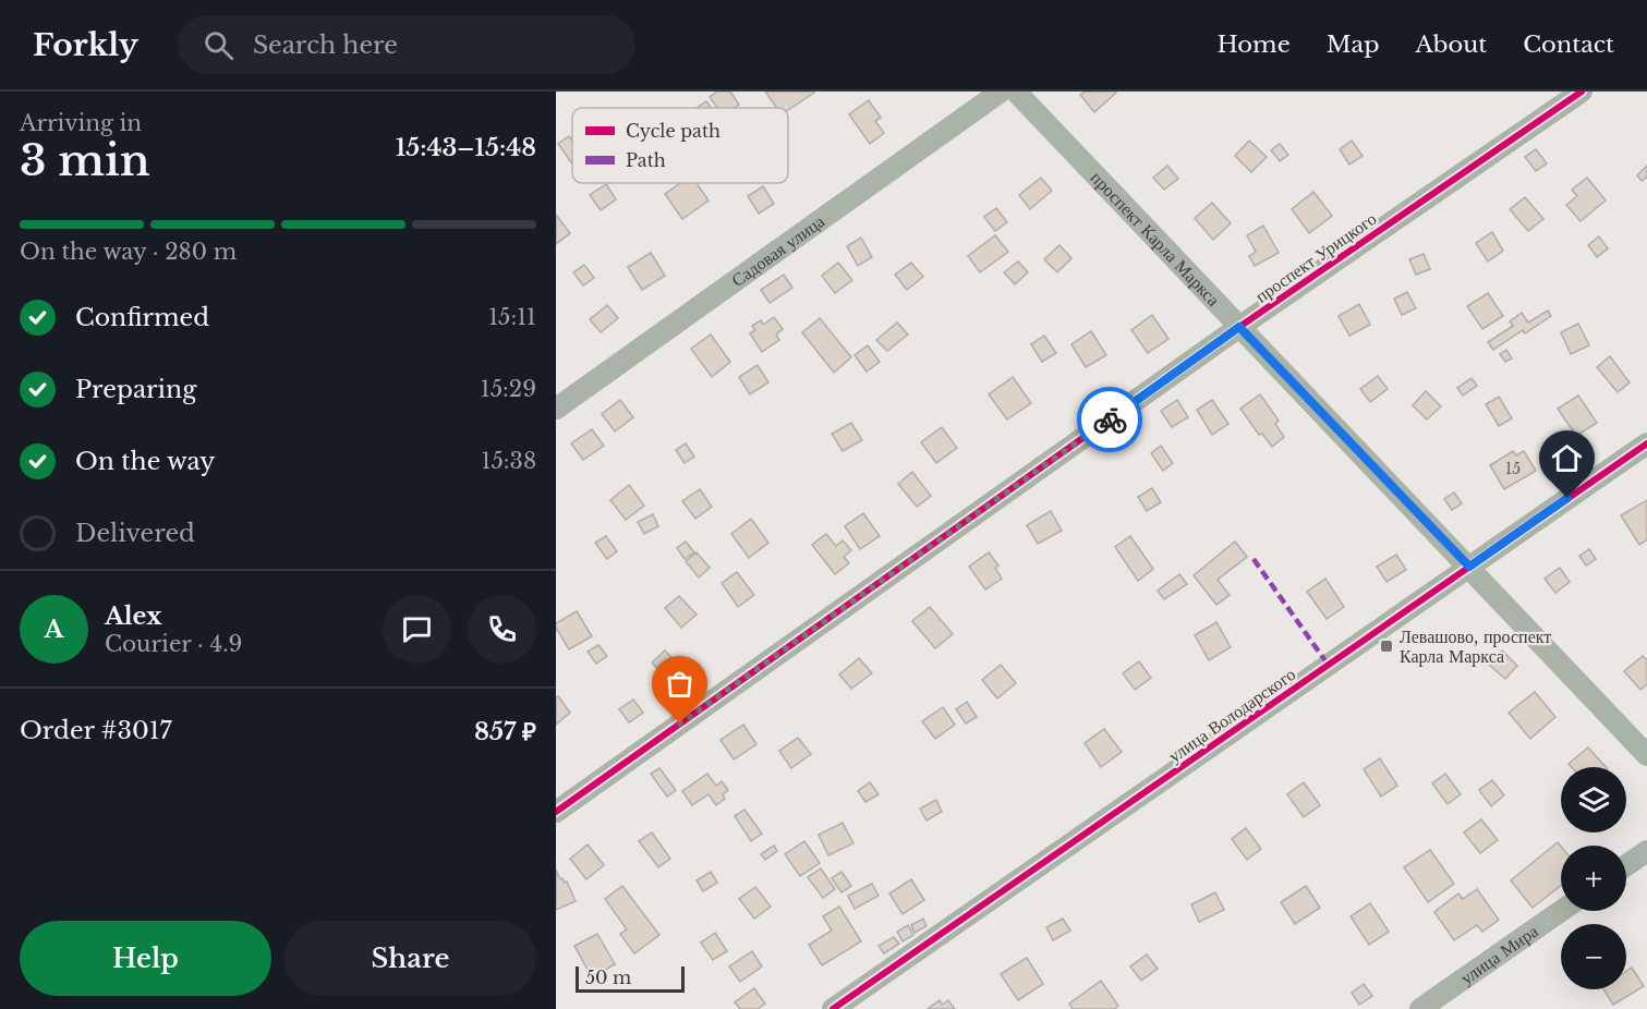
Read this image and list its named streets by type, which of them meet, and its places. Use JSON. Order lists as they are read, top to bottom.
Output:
{
  "streets": {
    "street": [
      "проспект Карла Маркса",
      "Садовая улица",
      "проспект Урицкого",
      "улица Володарского",
      "улица Мира"
    ]
  },
  "crossings": [
    ["проспект Карла Маркса", "проспект Урицкого"],
    ["проспект Карла Маркса", "улица Володарского"]
  ],
  "places": {
    "transit": ["Левашово, проспект Карла Маркса"]
  },
  "house_numbers": ["15"],
  "legend": ["Cycle path", "Path"],
  "scale_bar": "50 m",
  "page": {
    "header": "Forkly",
    "search": "Search here",
    "nav": [
      "Home",
      "Map",
      "About",
      "Contact"
    ],
    "heading": ["3 min", "Arriving in", "15:43–15:48"],
    "panel": [
      "Alex",
      "Courier · 4.9",
      "Order #3017",
      "857 ₽"
    ],
    "bar": "On the way · 280 m",
    "list": [
      ["Confirmed", "15:11"],
      ["Preparing", "15:29"],
      ["On the way", "15:38"],
      "Delivered"
    ],
    "round": "A",
    "map_buttons": ["+", "−"],
    "buttons": ["Help", "Share"],
    "scale": "50 m"
  }
}
